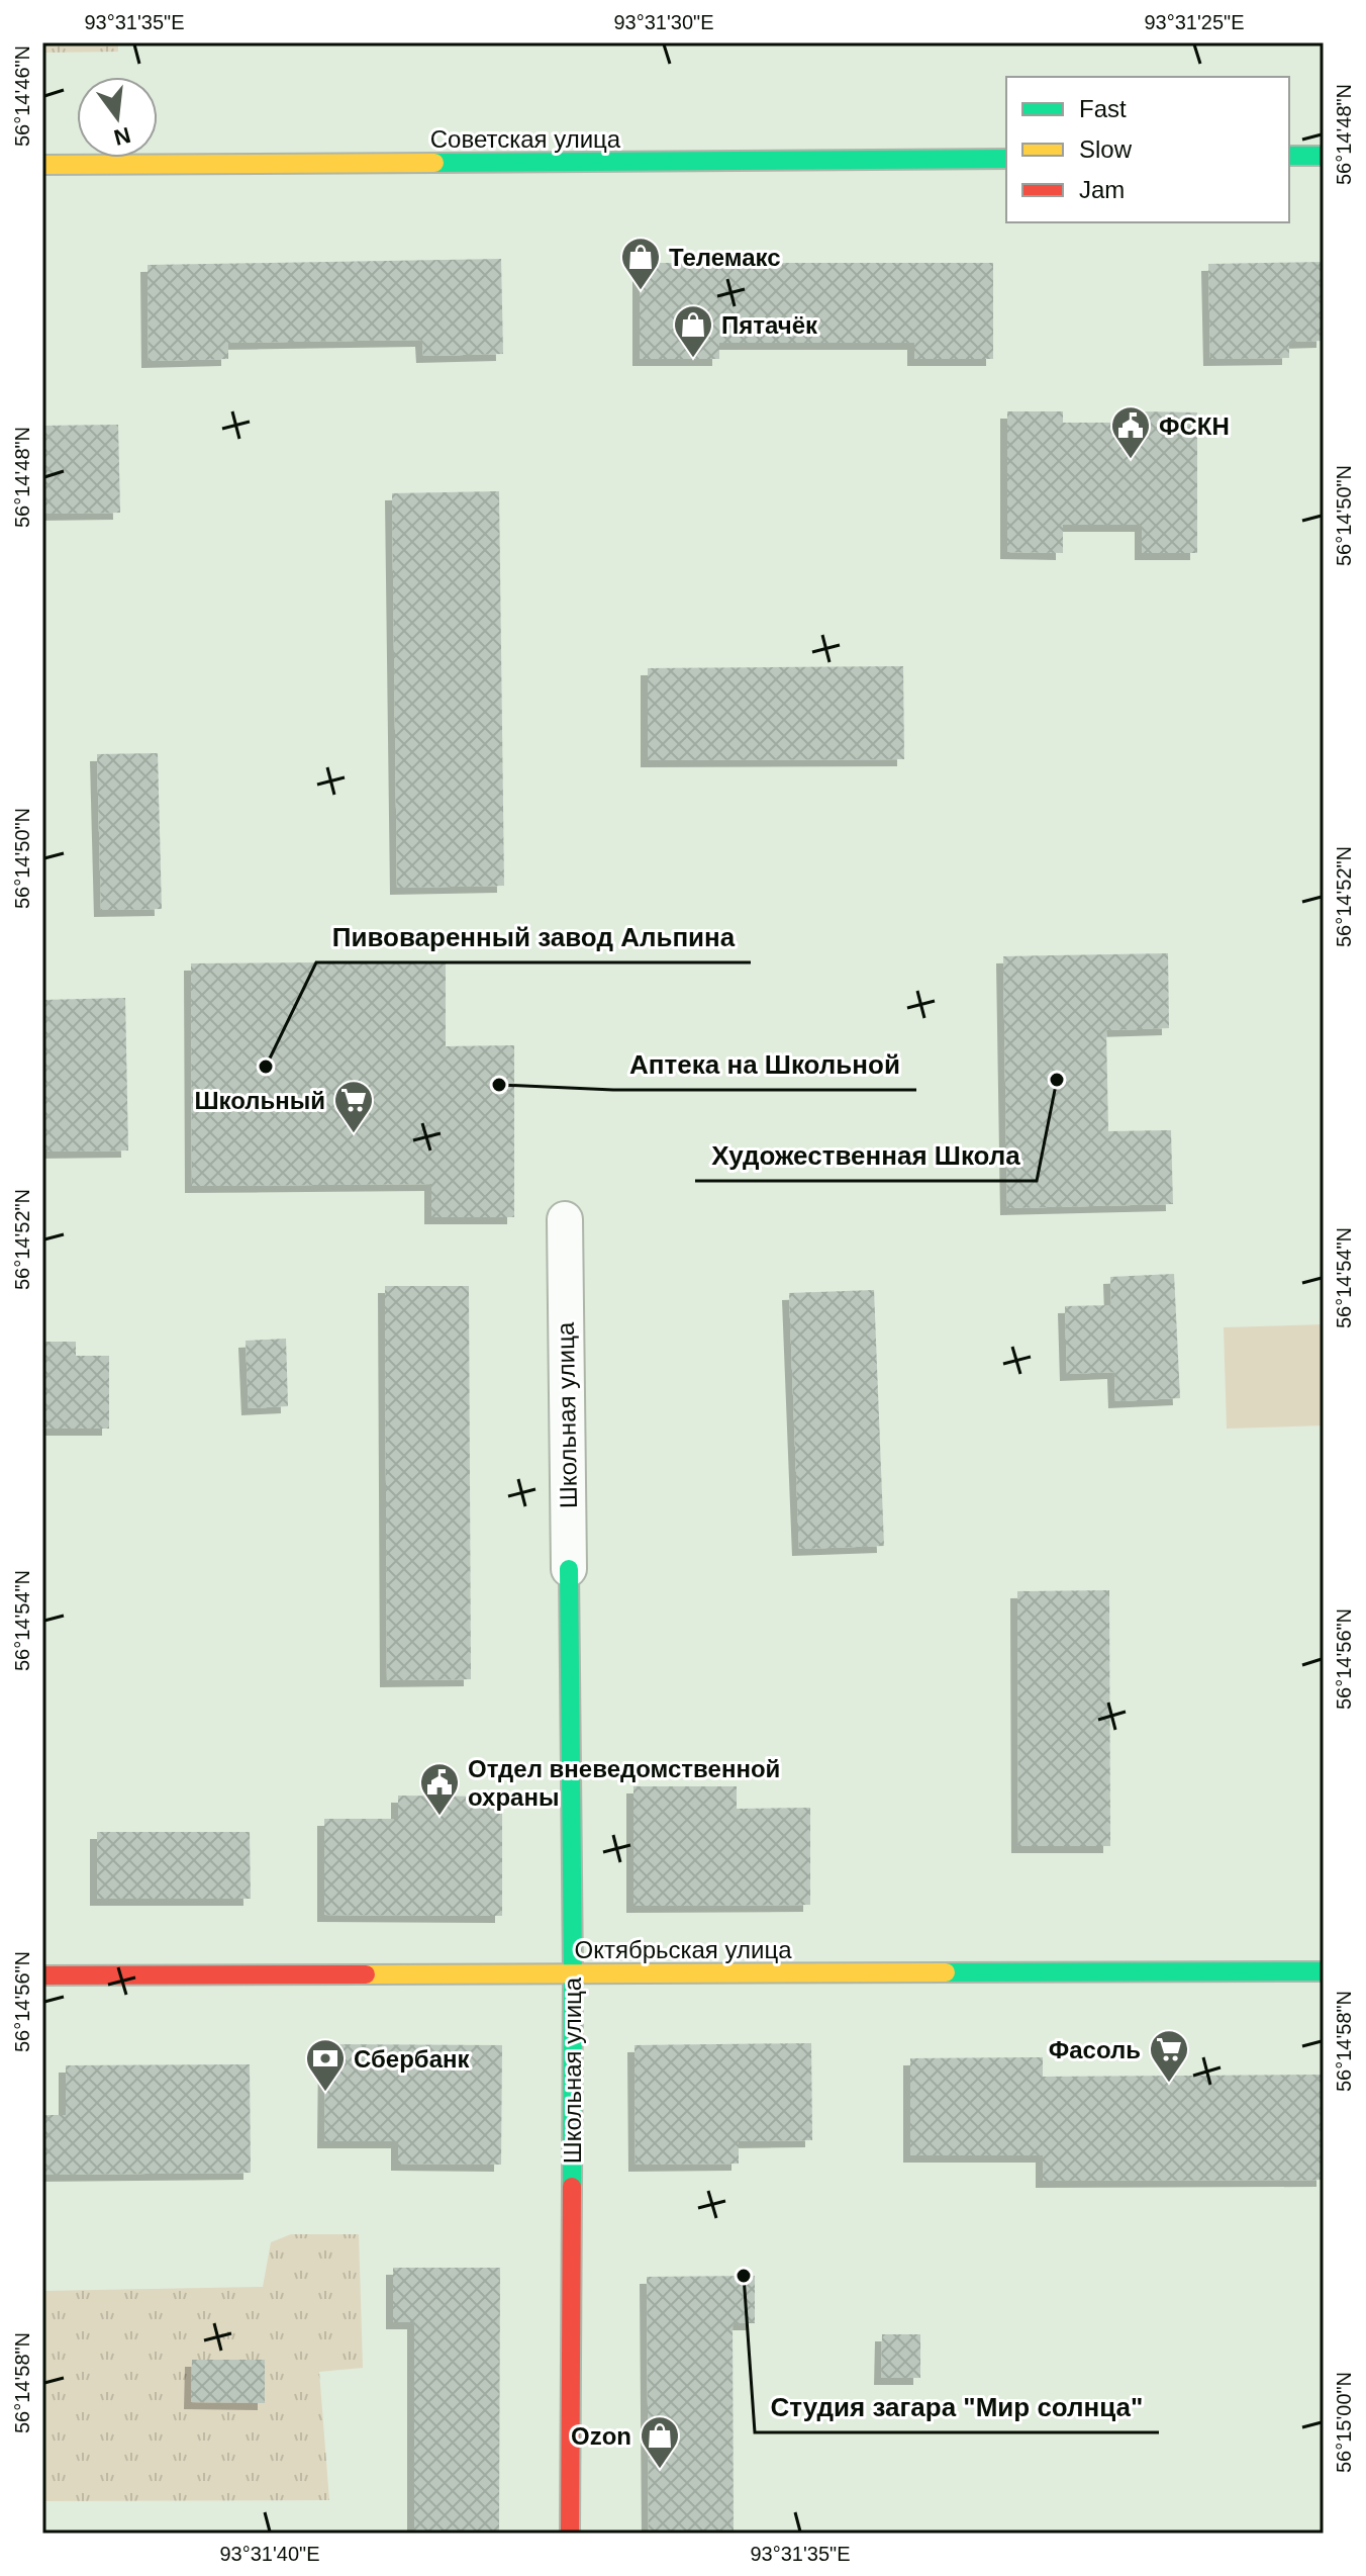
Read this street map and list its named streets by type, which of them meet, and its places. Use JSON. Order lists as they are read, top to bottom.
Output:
{
  "streets": {
    "street": ["Советская улица", "Школьная улица", "Октябрьская улица"]
  },
  "crossings": [
    ["Школьная улица", "Октябрьская улица"]
  ],
  "places": {
    "shop": ["Телемакс", "Пятачёк", "Ozon"],
    "public building": ["ФСКН", "Отдел вневедомственной охраны"],
    "other": [
      "Пивоваренный завод Альпина",
      "Художественная Школа",
      "Аптека на Школьной",
      "Студия загара \"Мир солнца\""
    ],
    "supermarket": ["Школьный", "Фасоль"],
    "bank": ["Сбербанк"]
  },
  "legend": ["Fast", "Slow", "Jam"],
  "north": "bottom",
  "coordinates": [
    "93°31'35\"E",
    "93°31'30\"E",
    "93°31'25\"E",
    "56°14'46\"N",
    "56°14'48\"N",
    "56°14'50\"N",
    "56°14'52\"N",
    "56°14'54\"N",
    "56°14'56\"N",
    "56°14'58\"N",
    "56°15'00\"N",
    "93°31'40\"E"
  ]
}
